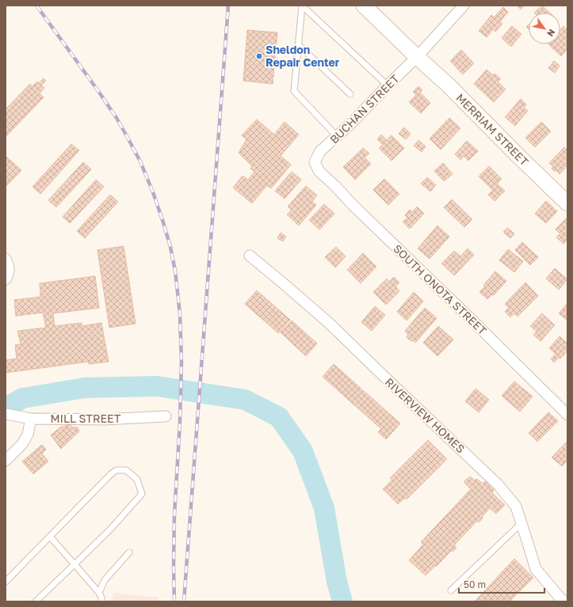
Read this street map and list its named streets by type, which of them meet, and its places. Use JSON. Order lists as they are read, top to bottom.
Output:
{
  "streets": {
    "street": [
      "BUCHAN STREET",
      "MERRIAM STREET",
      "SOUTH ONOTA STREET",
      "RIVERVIEW HOMES",
      "MILL STREET"
    ]
  },
  "crossings": [
    ["BUCHAN STREET", "MERRIAM STREET"],
    ["BUCHAN STREET", "SOUTH ONOTA STREET"]
  ],
  "places": ["Sheldon Repair Center"],
  "scale_bar": "50 m",
  "north": "bottom right"
}
